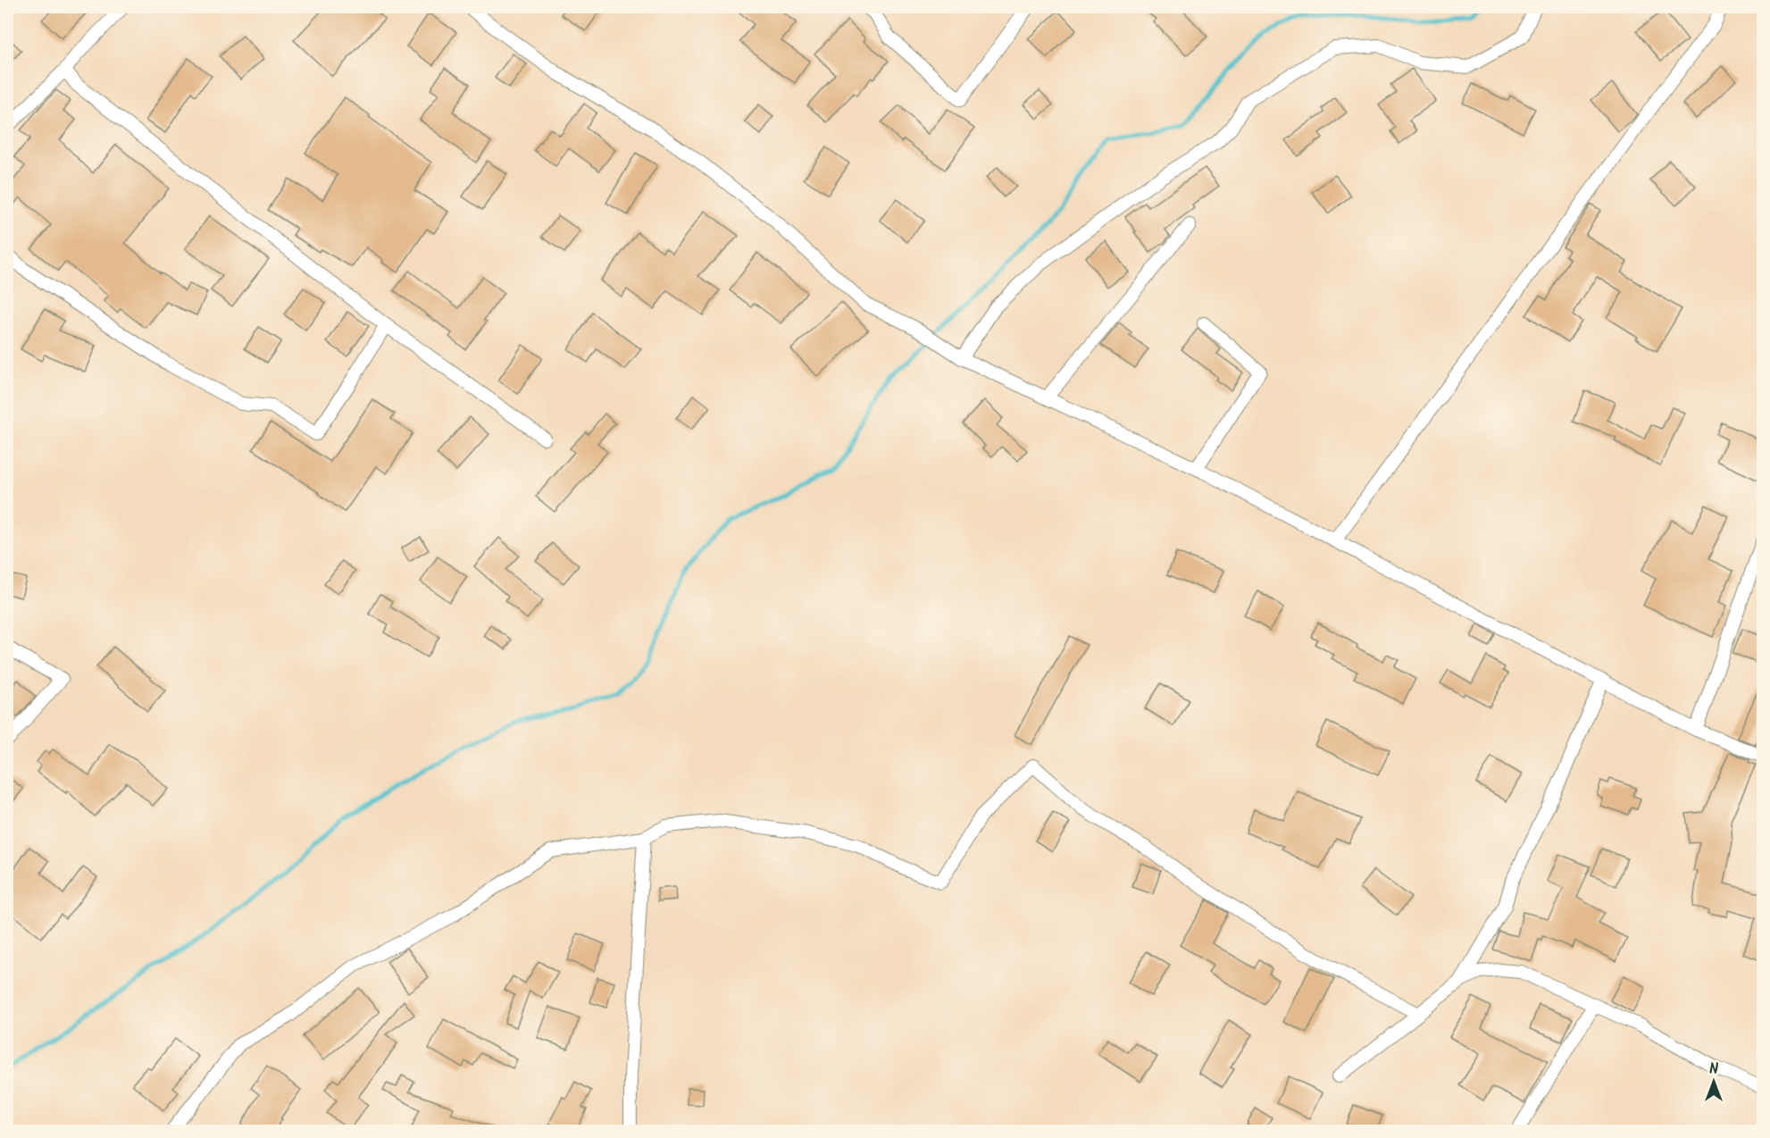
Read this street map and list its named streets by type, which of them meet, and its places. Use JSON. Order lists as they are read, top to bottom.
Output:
{
  "north": "top"
}
